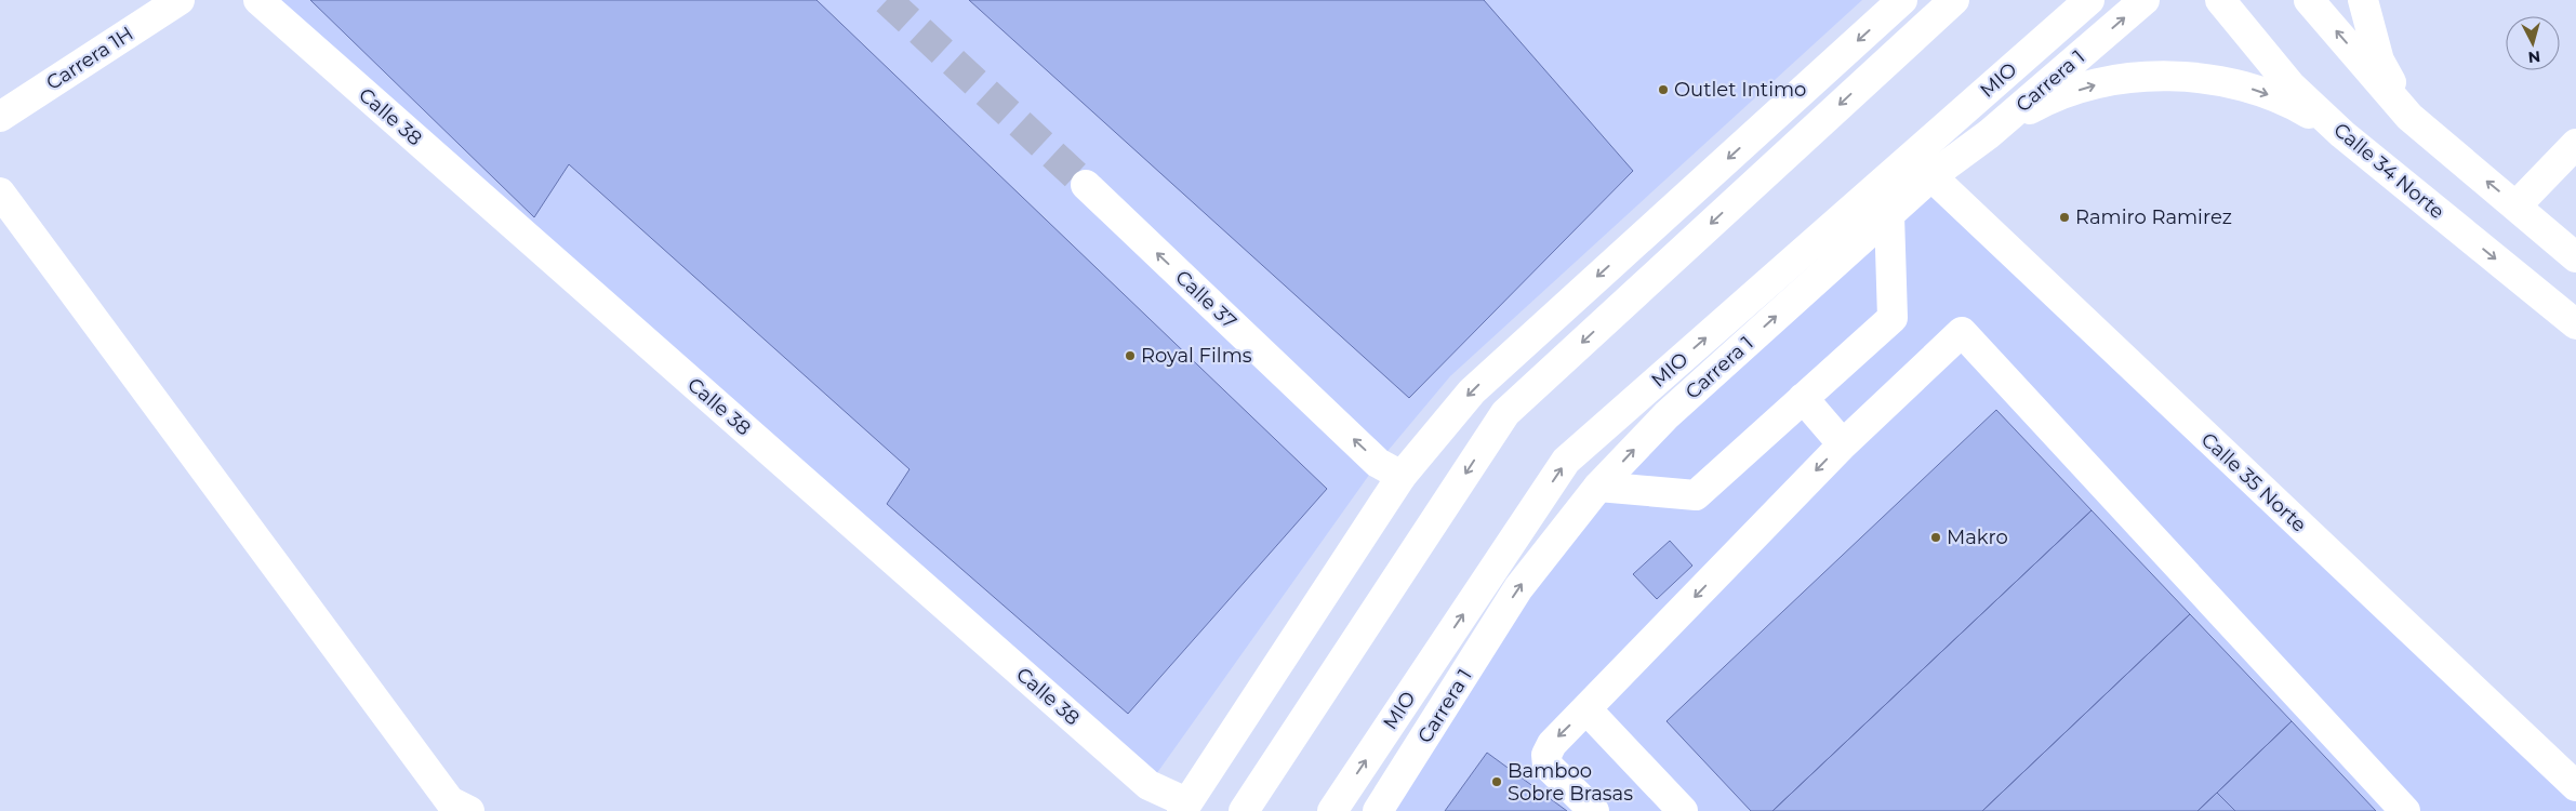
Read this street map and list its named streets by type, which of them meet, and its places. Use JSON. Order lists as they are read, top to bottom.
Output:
{
  "streets": {
    "street": [
      "Carrera 1H",
      "MIO",
      "Carrera 1",
      "Calle 38",
      "Calle 34 Norte",
      "Calle 37",
      "Calle 35 Norte"
    ]
  },
  "crossings": [
    ["Carrera 1", "Calle 35 Norte"]
  ],
  "one_way": ["Calle 37"],
  "places": [
    "Outlet Intimo",
    "Ramiro Ramirez",
    "Royal Films",
    "Makro",
    "Bamboo Sobre Brasas"
  ],
  "north": "bottom"
}
